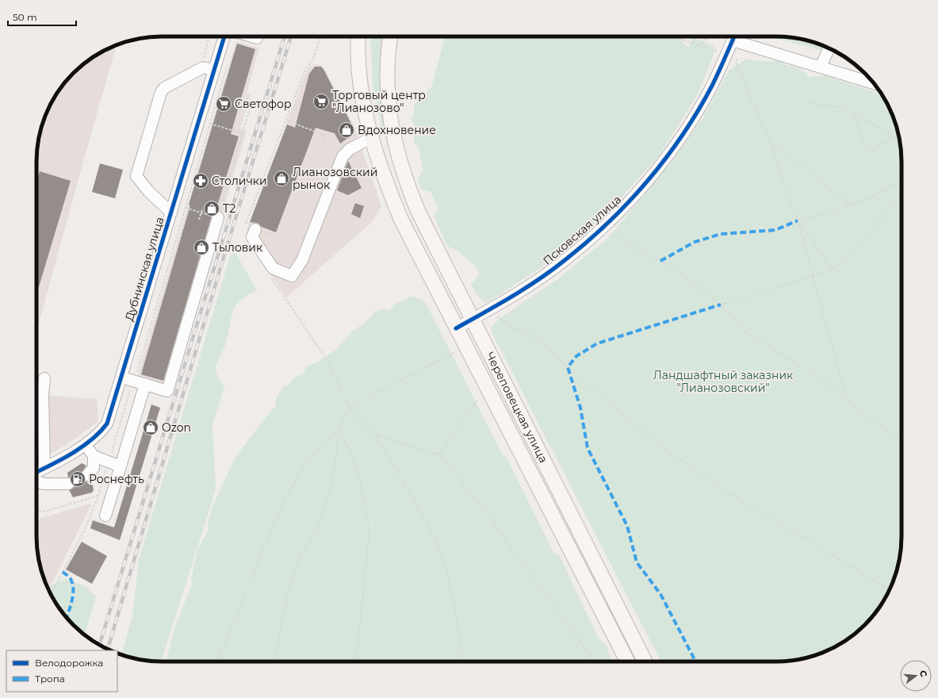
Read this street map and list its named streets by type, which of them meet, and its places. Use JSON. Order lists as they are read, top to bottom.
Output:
{
  "streets": {
    "main road": ["Череповецкая улица"],
    "street": ["Псковская улица", "Дубнинская улица"]
  },
  "crossings": [
    ["Псковская улица", "Череповецкая улица"]
  ],
  "parks": ["Ландшафтный заказник \"Лианозовский\""],
  "places": {
    "supermarket": ["Торговый центр \"Лианозово\"", "Светофор"],
    "shop": [
      "Вдохновение",
      "Лианозовский рынок",
      "T2",
      "Тыловик",
      "Ozon"
    ],
    "pharmacy": ["Столички"],
    "fuel station": ["Роснефть"]
  },
  "legend": ["Велодорожка", "Тропа"],
  "scale_bar": "50 m",
  "north": "right"
}
